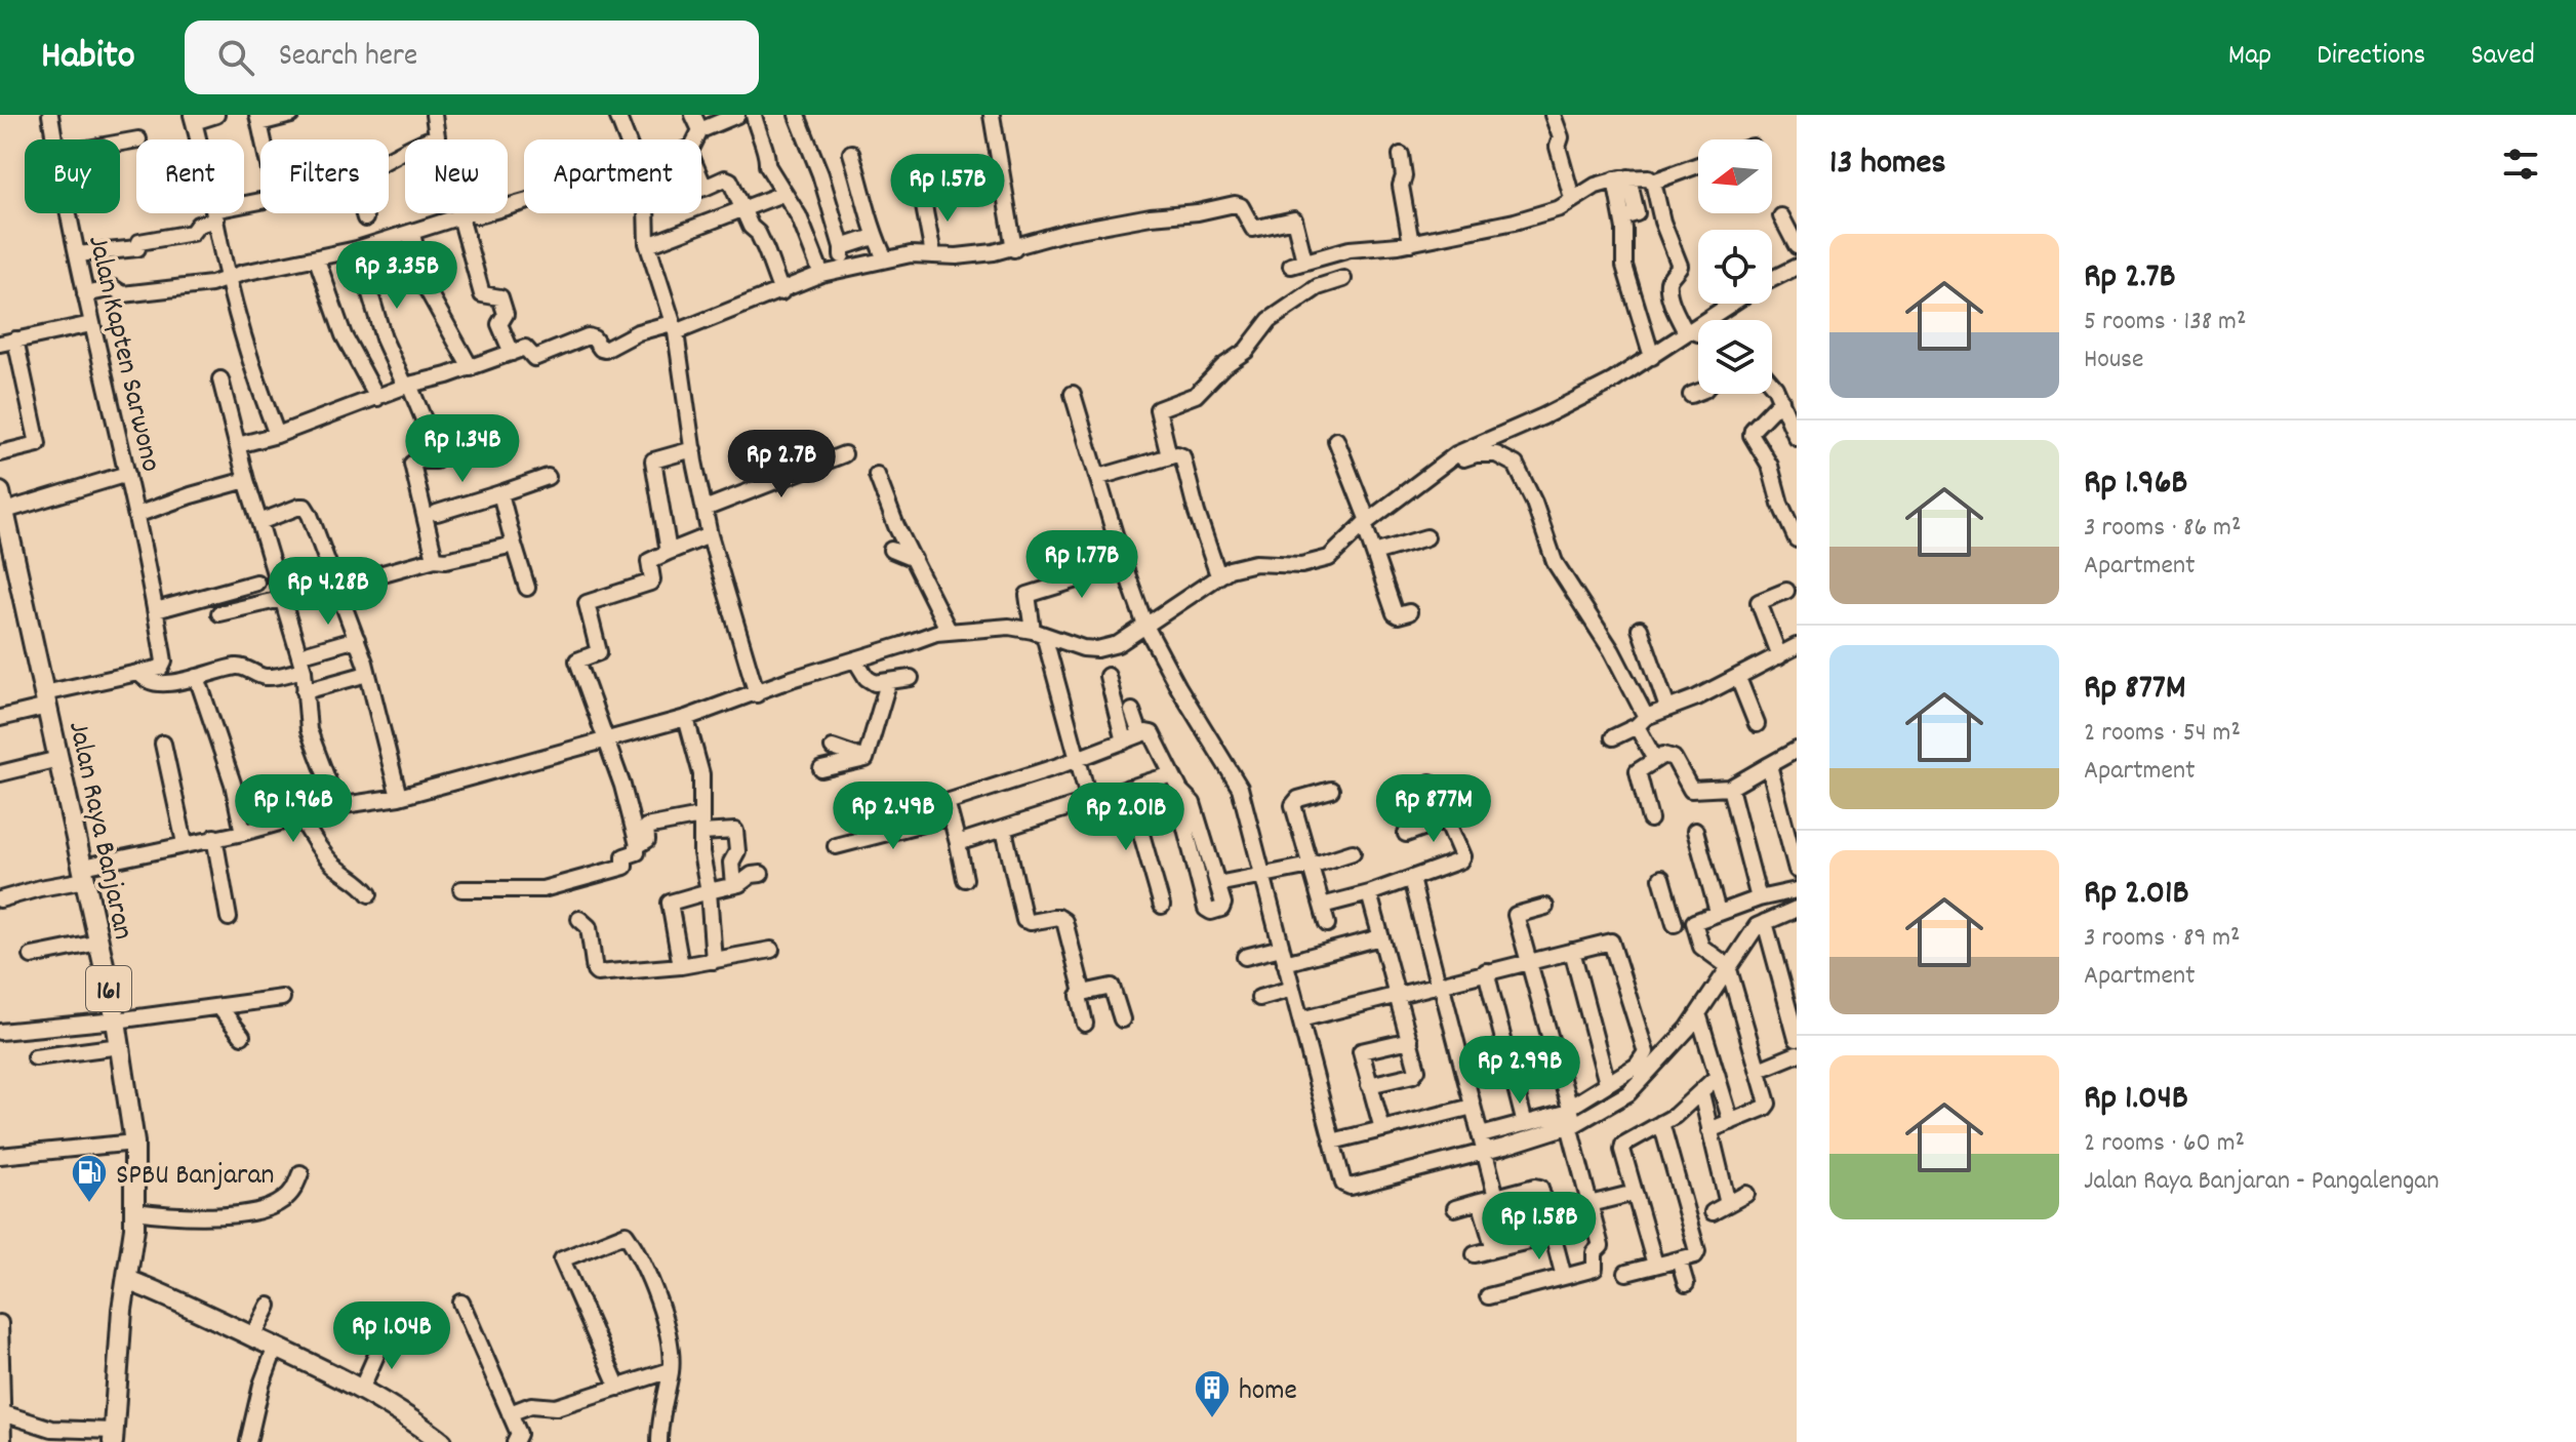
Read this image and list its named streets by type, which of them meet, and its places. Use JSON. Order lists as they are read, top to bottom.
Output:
{
  "streets": {
    "main road": ["Jalan Raya Banjaran", "161"],
    "street": ["Jalan Kapten Sarwono"]
  },
  "crossings": [
    ["Jalan Raya Banjaran", "161"]
  ],
  "places": {
    "fuel station": ["SPBU Banjaran"],
    "building": ["home"]
  },
  "north": "left",
  "page": {
    "header": "Habito",
    "search": "Search here",
    "nav": ["Map", "Directions", "Saved"],
    "heading": "13 homes",
    "chip": [
      "Buy",
      "Rent",
      "Filters",
      "New",
      "Apartment"
    ],
    "price": [
      "Rp 1.57B",
      "Rp 3.35B",
      "Rp 1.34B",
      "Rp 2.7B",
      "Rp 1.77B",
      "Rp 4.28B",
      "Rp 1.96B",
      "Rp 877M",
      "Rp 2.49B",
      "Rp 2.01B",
      "Rp 2.99B",
      "Rp 1.58B",
      "Rp 1.04B"
    ],
    "list": [
      {
        "name": "Rp 2.7B",
        "note": "5 rooms · 138 m² · House"
      },
      {
        "name": "Rp 1.96B",
        "note": "3 rooms · 86 m² · Apartment"
      },
      {
        "name": "Rp 877M",
        "note": "2 rooms · 54 m² · Apartment"
      },
      {
        "name": "Rp 2.01B",
        "note": "3 rooms · 89 m² · Apartment"
      },
      {
        "name": "Rp 1.04B",
        "note": "2 rooms · 60 m² · Jalan Raya Banjaran - Pangalengan"
      }
    ]
  }
}
